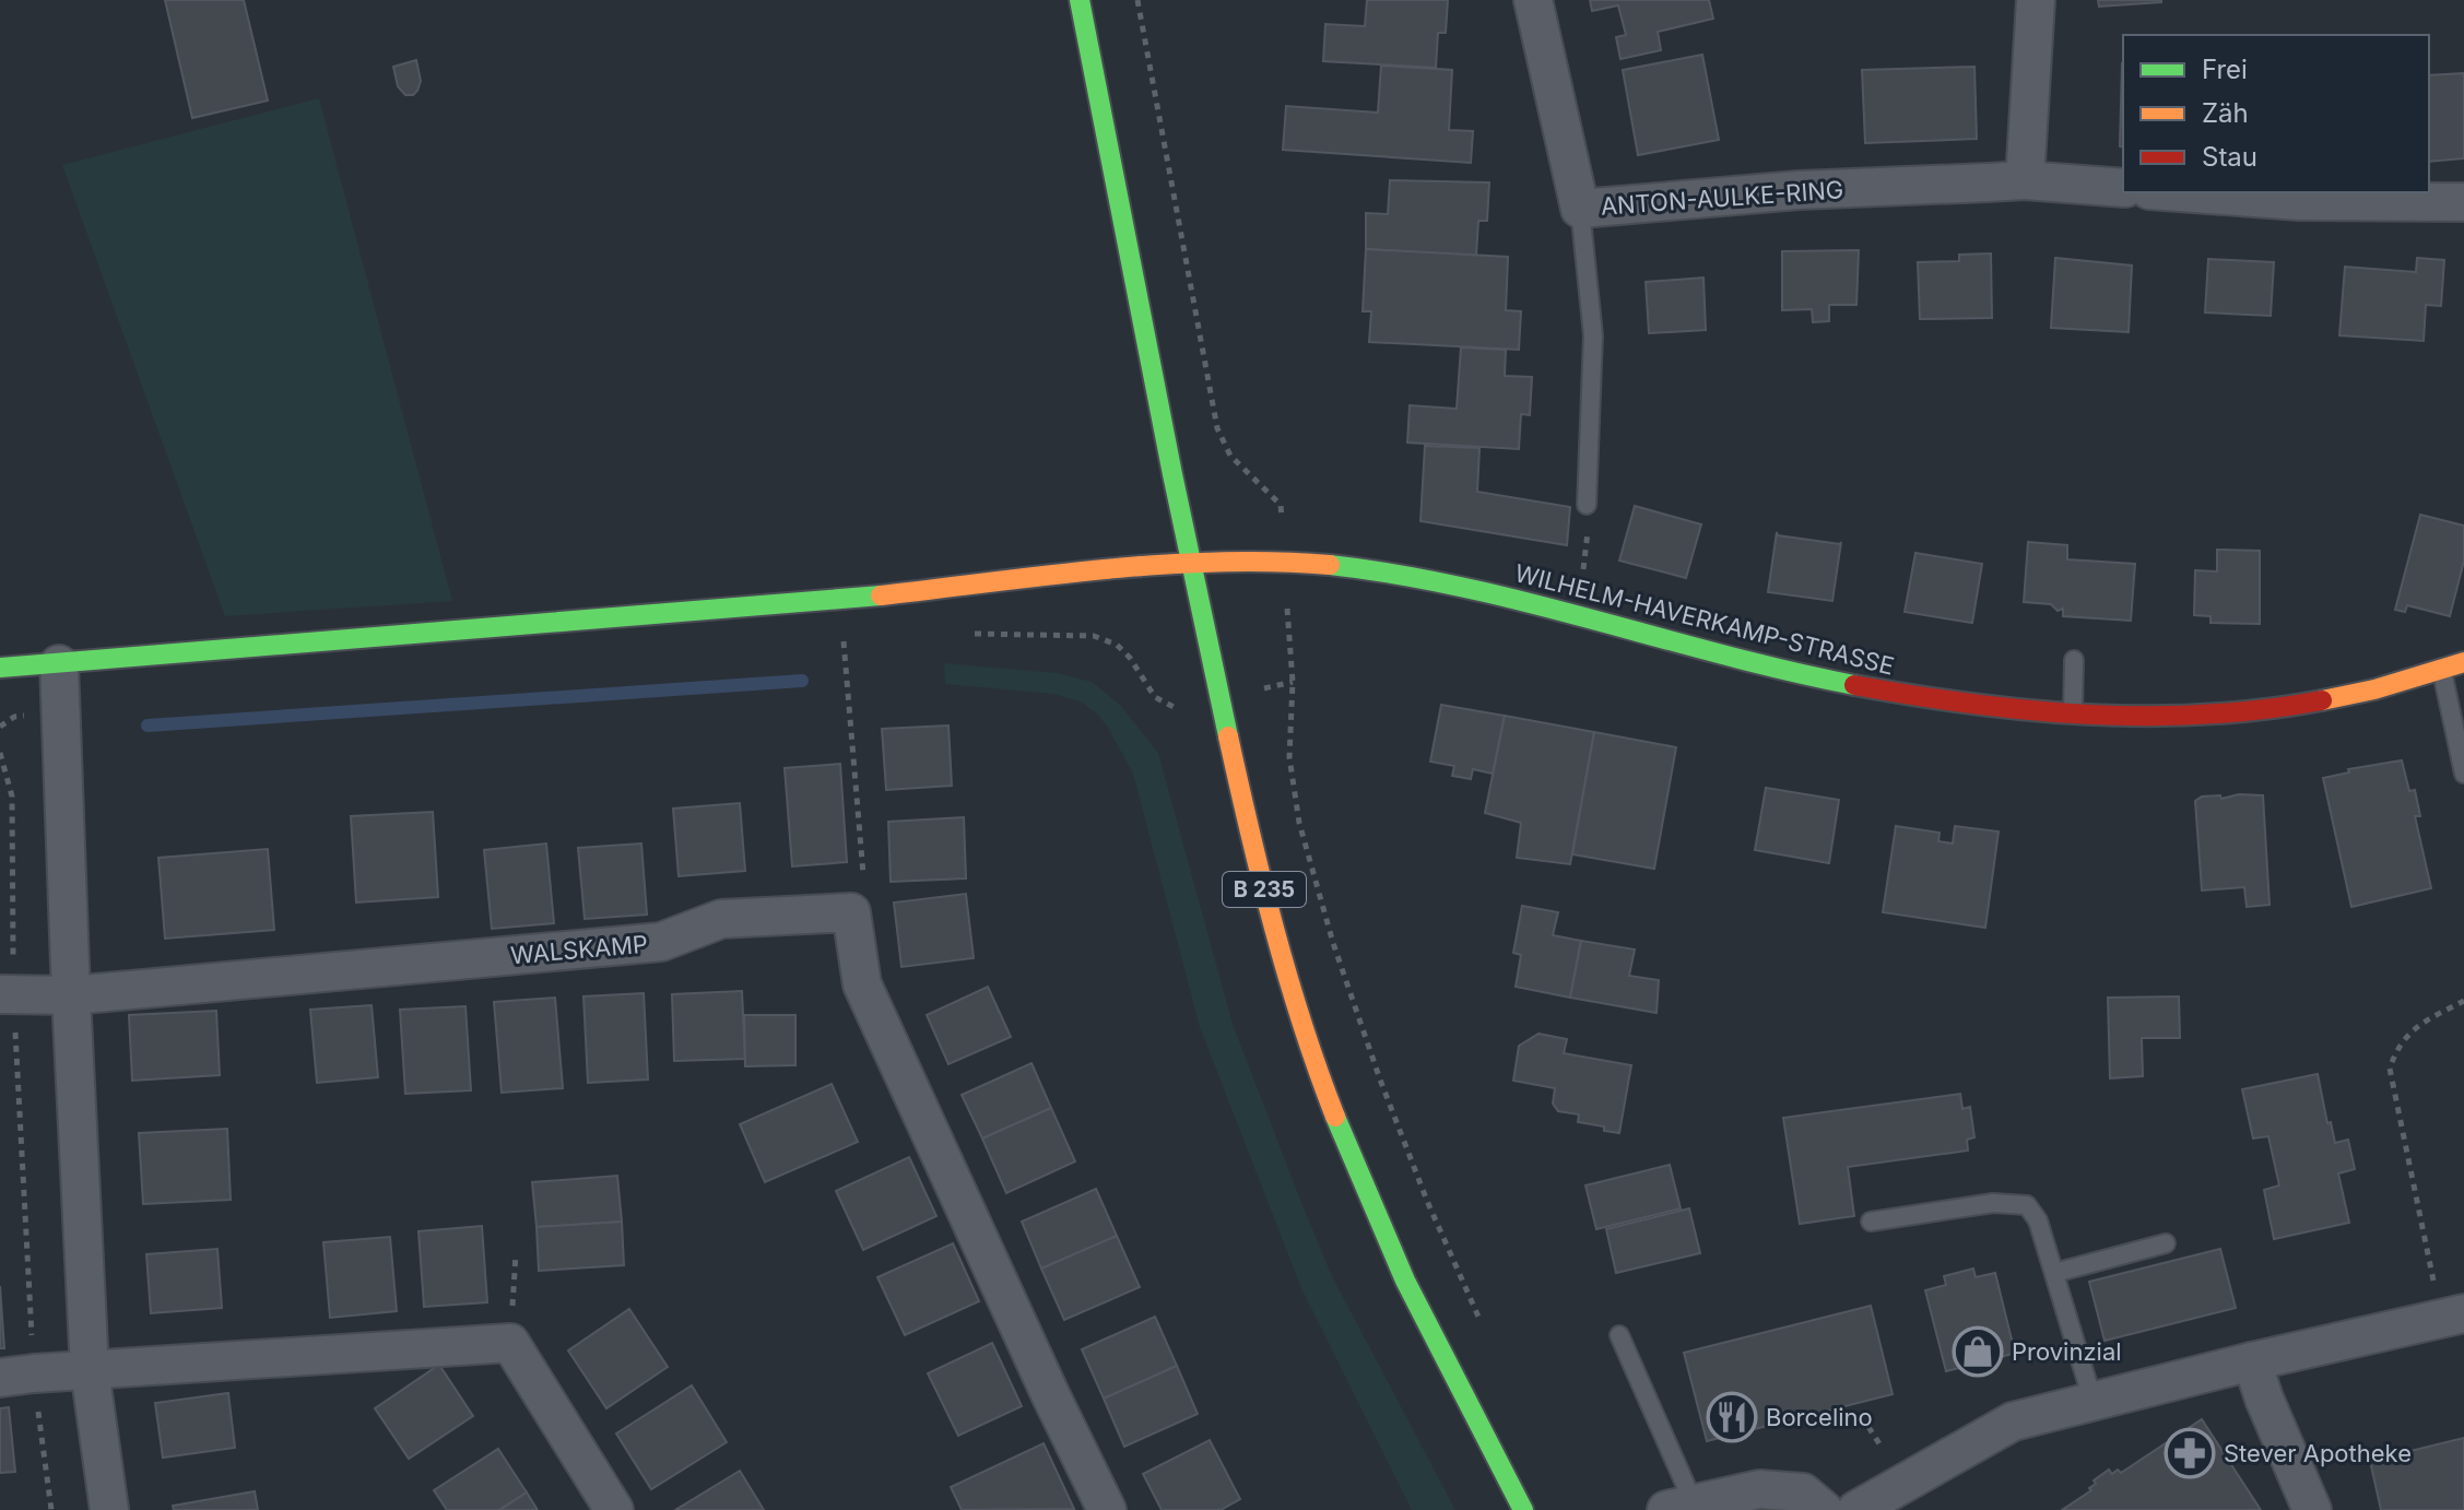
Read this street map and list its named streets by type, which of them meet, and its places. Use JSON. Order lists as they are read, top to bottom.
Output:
{
  "streets": {
    "main road": ["WILHELM-HAVERKAMP-STRASSE", "B 235"],
    "street": ["ANTON-AULKE-RING", "WALSKAMP"]
  },
  "crossings": [
    ["WILHELM-HAVERKAMP-STRASSE", "B 235"]
  ],
  "places": {
    "shop": ["Provinzial"],
    "restaurant": ["Borcelino"],
    "pharmacy": ["Stever Apotheke"]
  },
  "legend": ["Frei", "Zäh", "Stau"]
}
